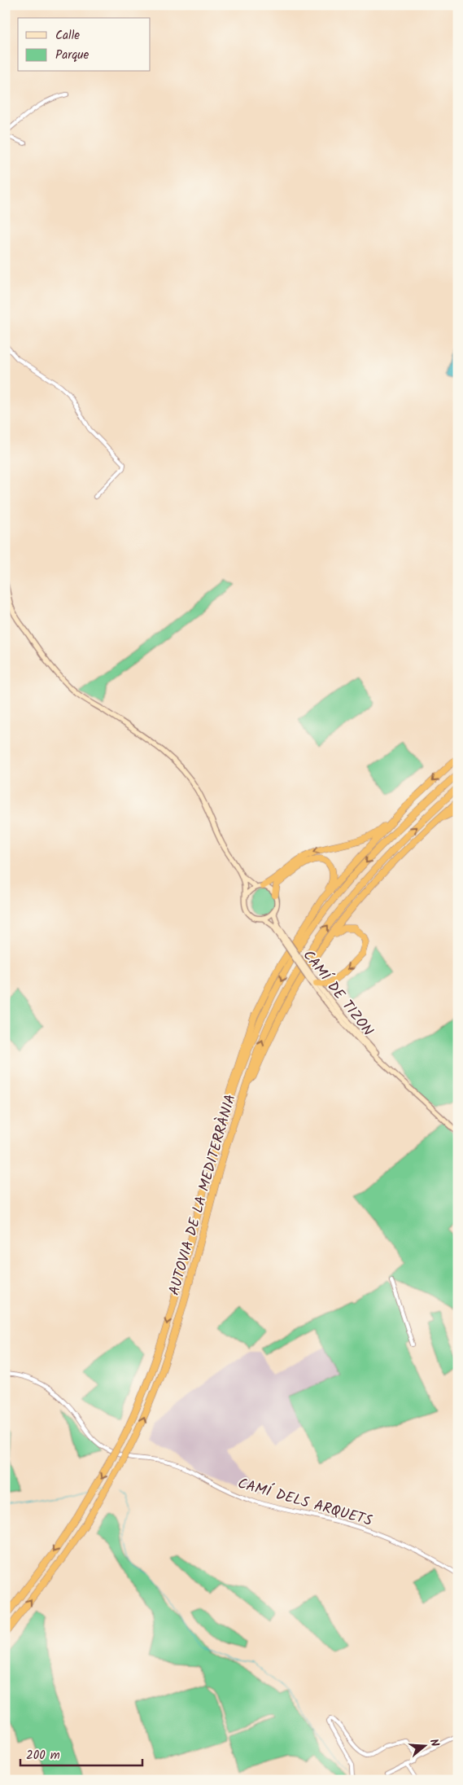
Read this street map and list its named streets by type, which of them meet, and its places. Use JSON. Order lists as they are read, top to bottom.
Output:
{
  "streets": {
    "highway": ["AUTOVIA DE LA MEDITERRÀNIA"],
    "street": ["CAMÍ DE TIZON", "CAMÍ DELS ARQUETS"]
  },
  "legend": ["Calle", "Parque"],
  "scale_bar": "200 m",
  "north": "right"
}
